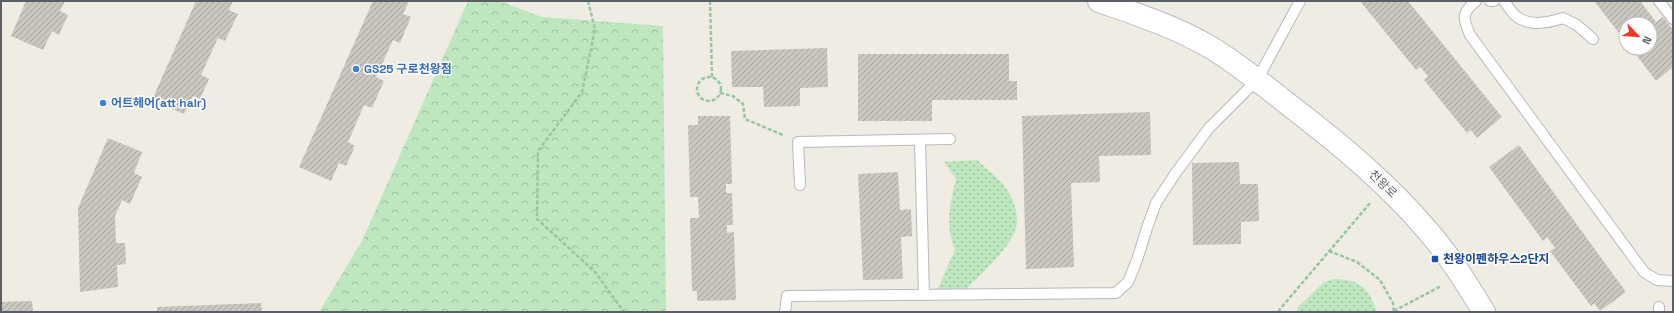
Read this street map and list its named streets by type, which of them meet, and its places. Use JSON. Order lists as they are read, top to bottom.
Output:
{
  "streets": {
    "street": ["천왕로"]
  },
  "places": {
    "other": ["GS25 구로천왕점", "어트헤어(att hair)"],
    "transit": ["천왕이펜하우스2단지"]
  },
  "north": "bottom right"
}
